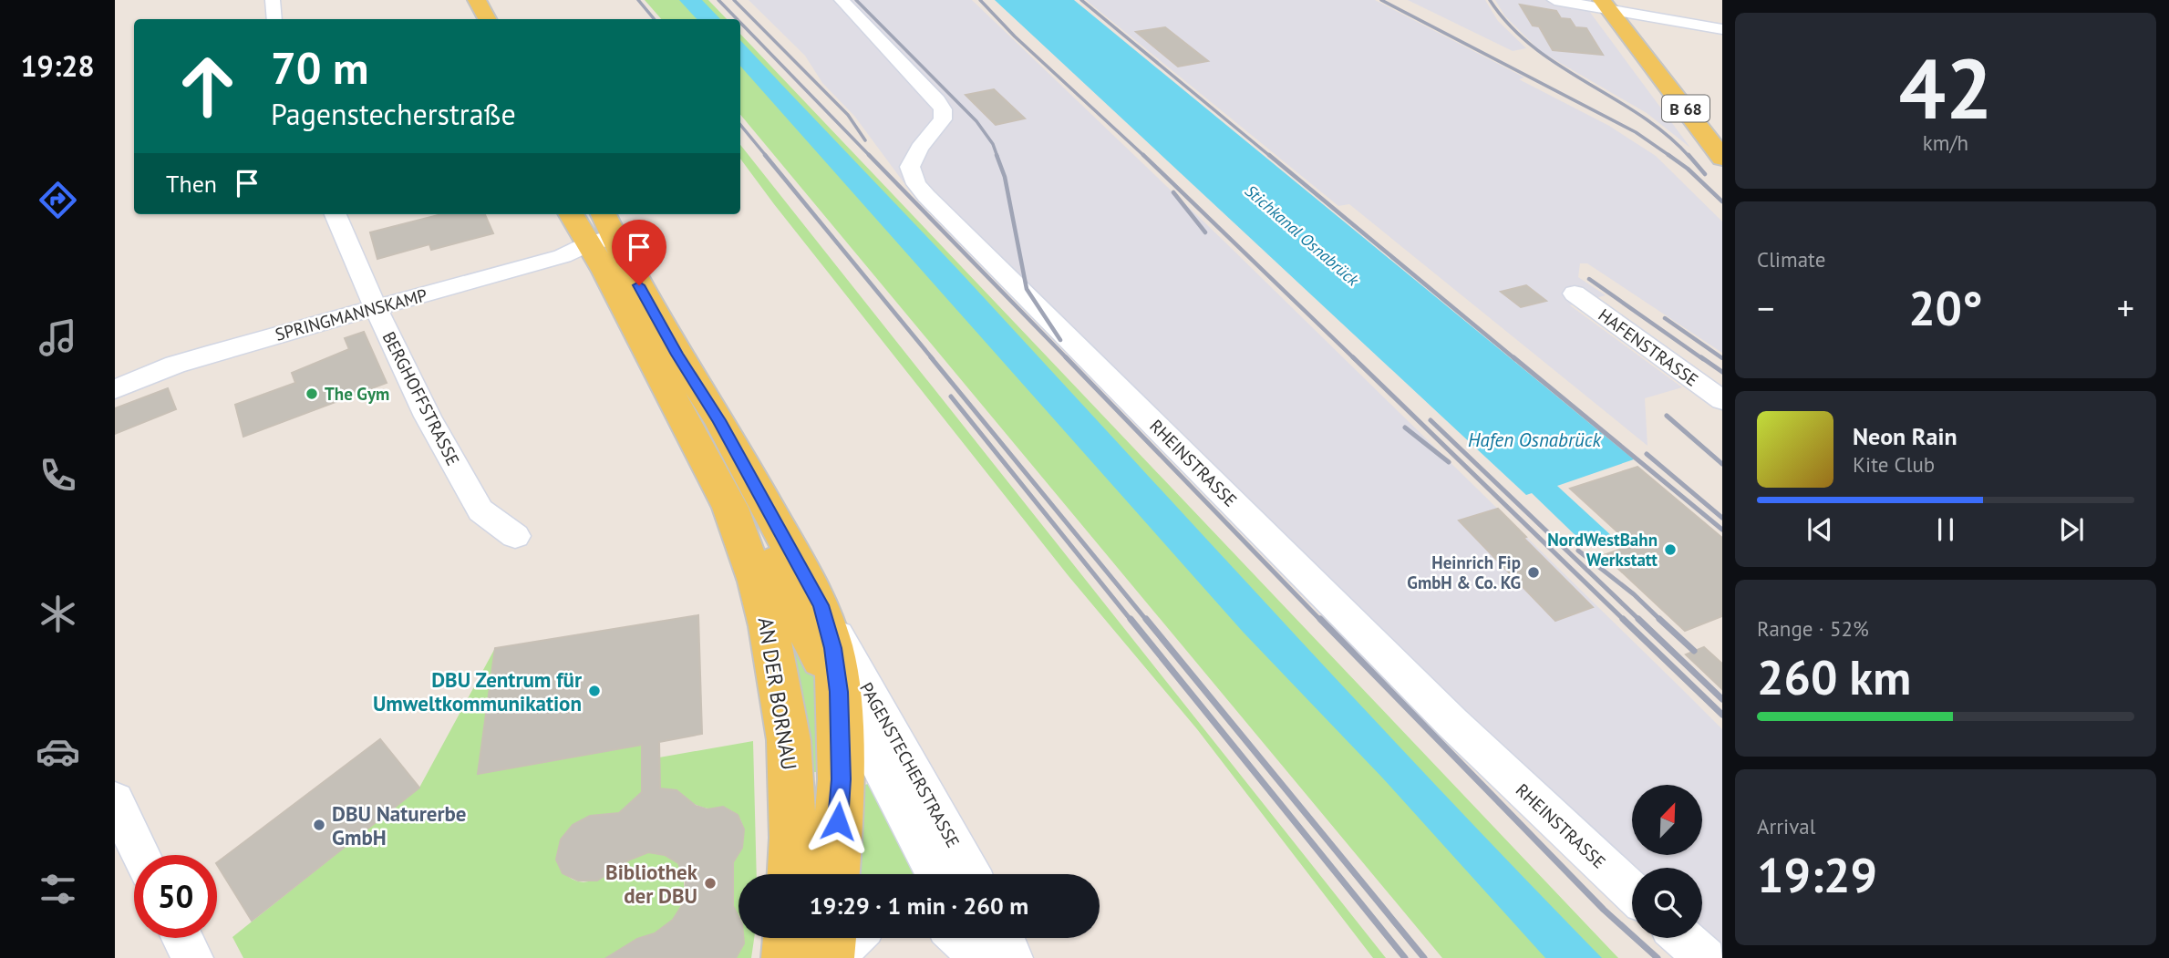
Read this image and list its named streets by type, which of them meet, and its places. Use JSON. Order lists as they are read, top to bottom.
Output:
{
  "streets": {
    "main road": ["B 68", "AN DER BORNAU", "PAGENSTECHERSTRASSE"],
    "street": [
      "SPRINGMANNSKAMP",
      "HAFENSTRASSE",
      "BERGHOFFSTRASSE",
      "RHEINSTRASSE"
    ]
  },
  "crossings": [
    ["SPRINGMANNSKAMP", "BERGHOFFSTRASSE"],
    ["SPRINGMANNSKAMP", "PAGENSTECHERSTRASSE"],
    ["AN DER BORNAU", "PAGENSTECHERSTRASSE"]
  ],
  "water": ["Stichkanal Osnabrück", "Hafen Osnabrück"],
  "places": [
    "The Gym",
    "NordWestBahn Werkstatt",
    "Heinrich Fip GmbH & Co. KG",
    "DBU Zentrum für Umweltkommunikation",
    "DBU Naturerbe GmbH",
    "Bibliothek der DBU"
  ],
  "north": "top right",
  "page": {
    "tabs": "19:28",
    "tile": [
      ["42", "km/h"],
      "Climate",
      ["Range · 52%", "260 km"],
      ["Arrival", "19:29"]
    ],
    "turn": ["70 m", "Pagenstecherstraße"],
    "then": "Then",
    "heat": ["−", "20°", "+"],
    "song": ["Neon Rain", "Kite Club"],
    "limit": "50",
    "trip": "19:29 · 1 min · 260 m"
  }
}
